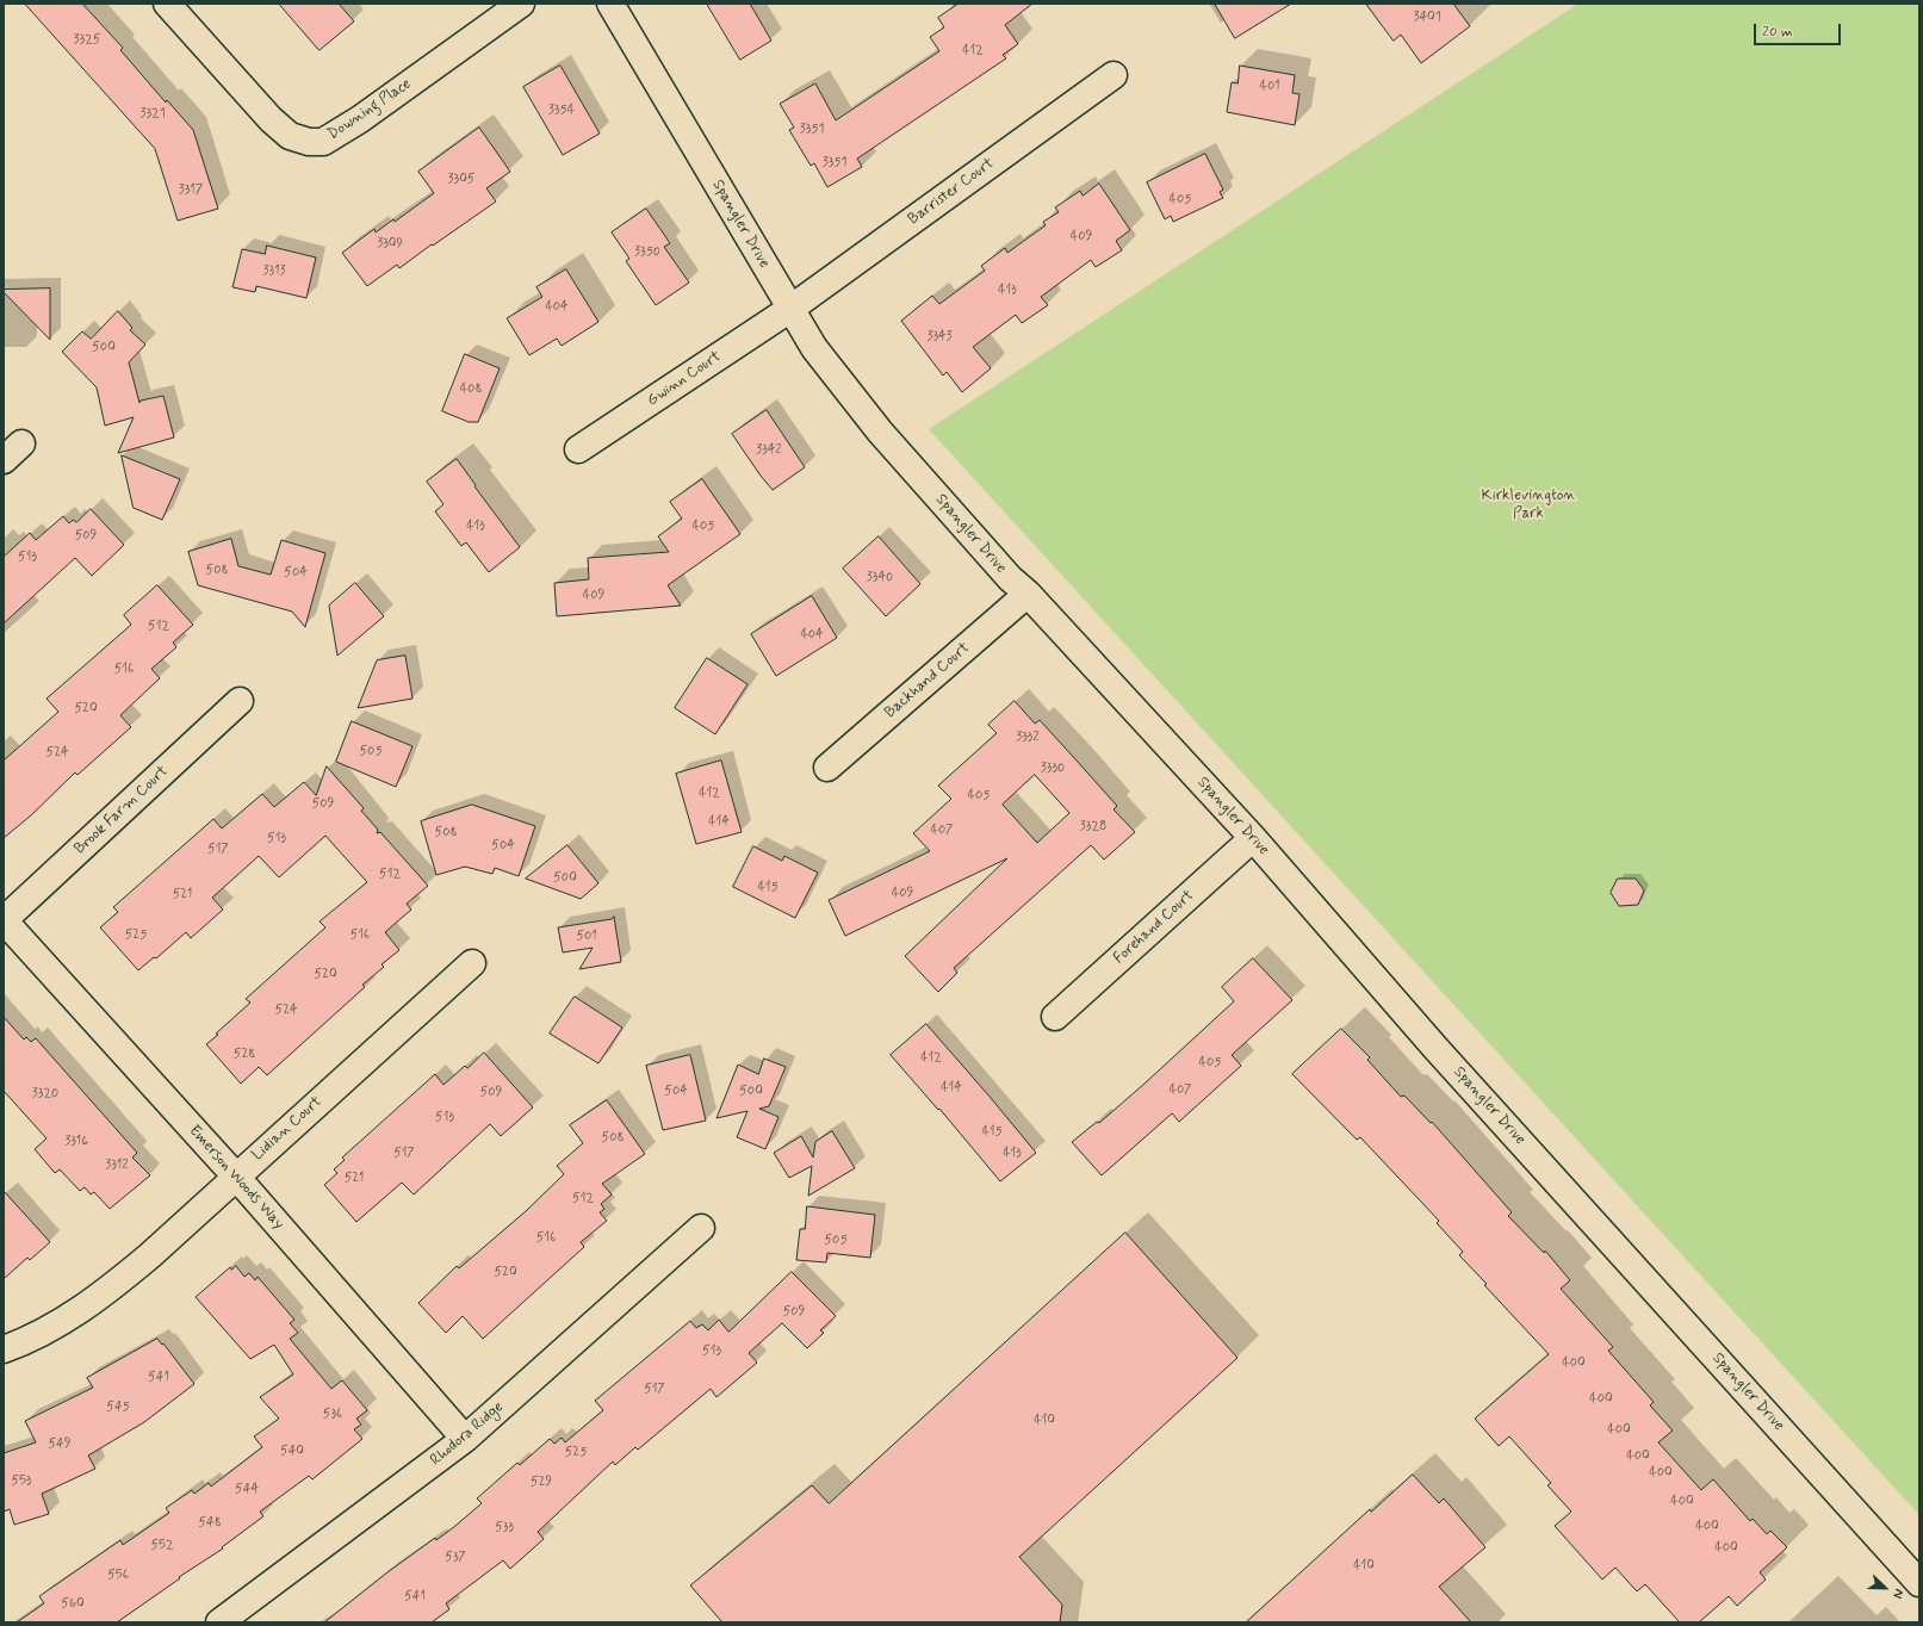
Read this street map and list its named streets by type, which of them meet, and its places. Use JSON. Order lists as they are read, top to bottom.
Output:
{
  "streets": {
    "street": [
      "Downing Place",
      "Barrister Court",
      "Spangler Drive",
      "Gwinn Court",
      "Backhand Court",
      "Brook Farm Court",
      "Forehand Court",
      "Lidian Court",
      "Emerson Woods Way",
      "Rhodora Ridge"
    ]
  },
  "crossings": [
    ["Barrister Court", "Spangler Drive"],
    ["Barrister Court", "Gwinn Court"],
    ["Spangler Drive", "Gwinn Court"],
    ["Spangler Drive", "Backhand Court"],
    ["Spangler Drive", "Forehand Court"],
    ["Brook Farm Court", "Emerson Woods Way"],
    ["Lidian Court", "Emerson Woods Way"],
    ["Emerson Woods Way", "Rhodora Ridge"]
  ],
  "parks": ["Kirklevington Park"],
  "house_numbers": [
    "3401",
    "3325",
    "412",
    "401",
    "3354",
    "3321",
    "3351",
    "3351",
    "3305",
    "3317",
    "405",
    "409",
    "3309",
    "3350",
    "3313",
    "413",
    "404",
    "3343",
    "500",
    "408",
    "3342",
    "413",
    "405",
    "509",
    "513",
    "508",
    "504",
    "3340",
    "409",
    "512",
    "404",
    "516",
    "520",
    "3332",
    "505",
    "524",
    "3330",
    "412",
    "405",
    "509",
    "414",
    "3328",
    "407",
    "508",
    "513",
    "504",
    "517",
    "512",
    "500",
    "415",
    "409",
    "521",
    "525",
    "516",
    "501",
    "520",
    "524",
    "528",
    "412",
    "405",
    "414",
    "407",
    "504",
    "500",
    "509",
    "3320",
    "513",
    "415",
    "508",
    "3316",
    "517",
    "413",
    "3312",
    "521",
    "512",
    "516",
    "505",
    "520",
    "509",
    "513",
    "400",
    "541",
    "517",
    "400",
    "545",
    "536",
    "410",
    "400",
    "549",
    "540",
    "525",
    "400",
    "400",
    "553",
    "529",
    "544",
    "400",
    "548",
    "400",
    "533",
    "552",
    "400",
    "537",
    "410",
    "556",
    "541",
    "560"
  ],
  "scale_bar": "20 m",
  "north": "bottom right"
}
